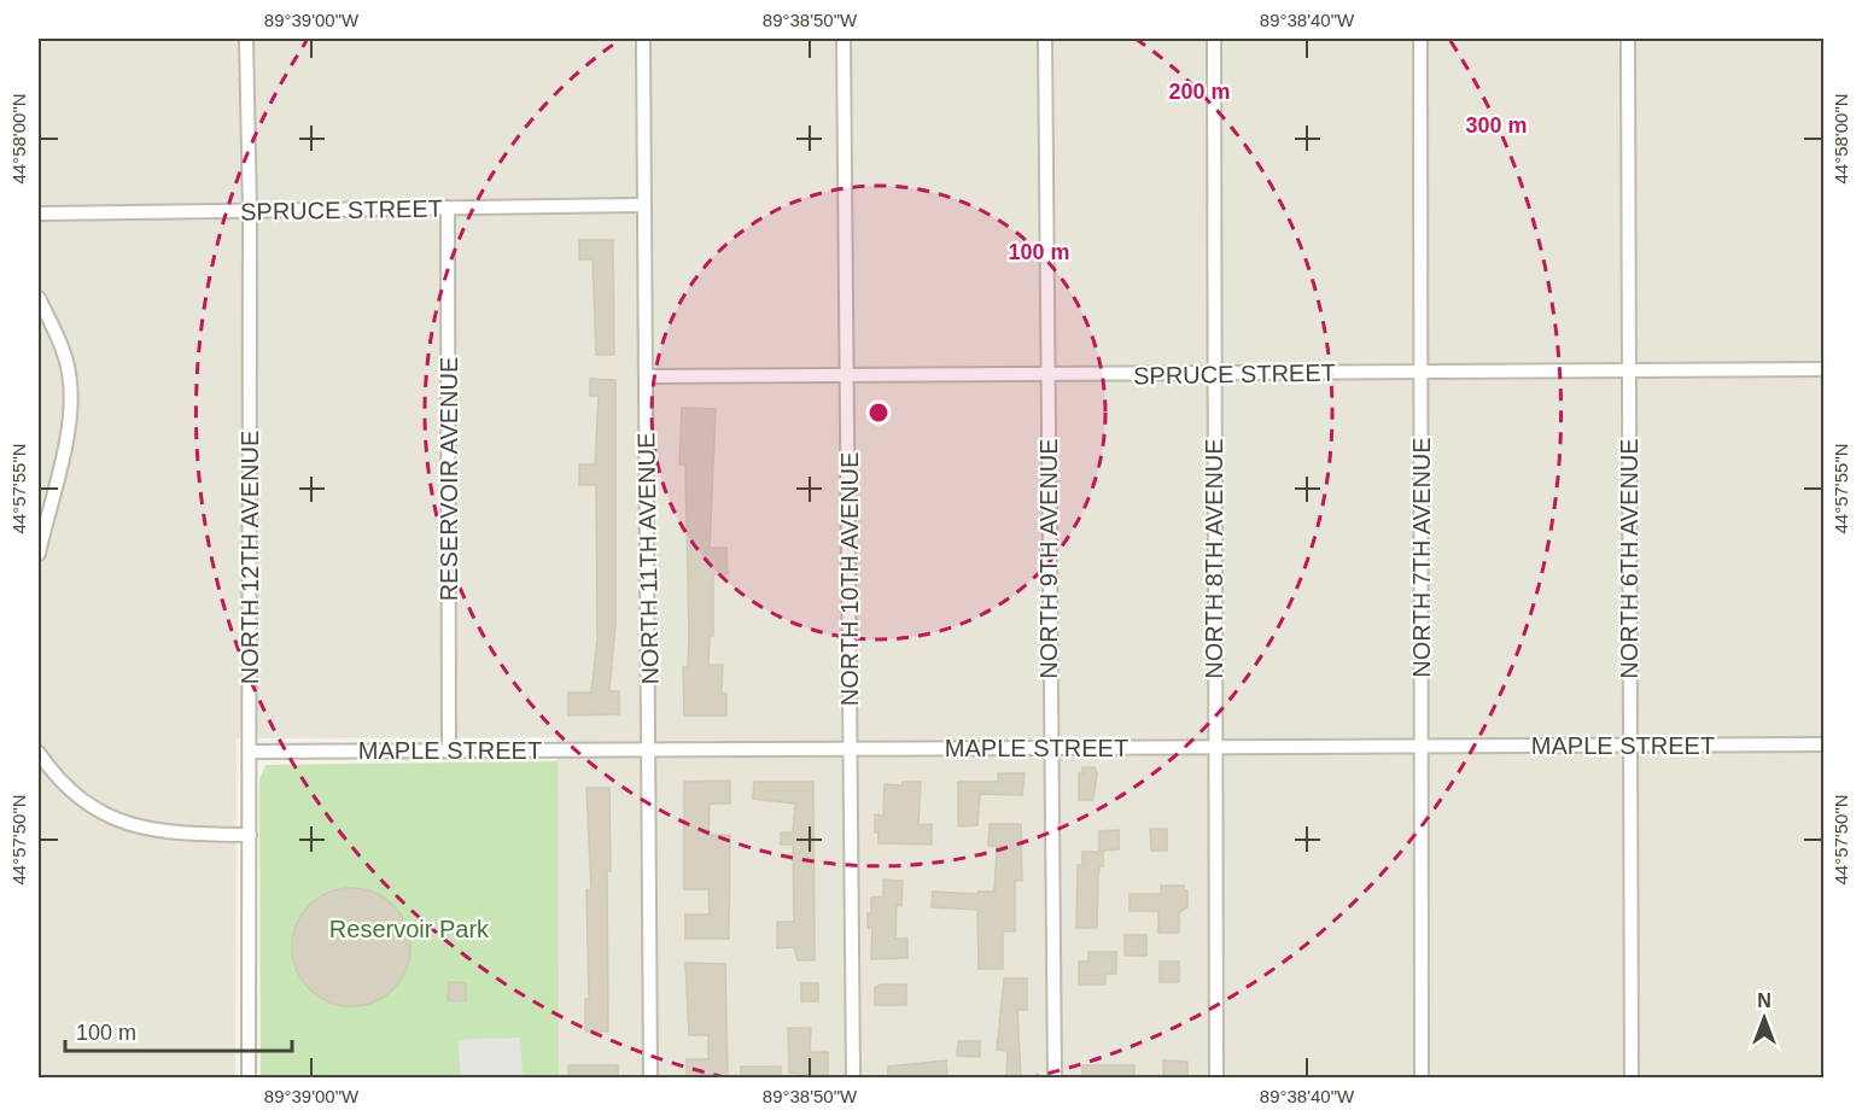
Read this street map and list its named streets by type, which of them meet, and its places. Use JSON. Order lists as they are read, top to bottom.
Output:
{
  "streets": {
    "street": [
      "SPRUCE STREET",
      "RESERVOIR AVENUE",
      "NORTH 12TH AVENUE",
      "NORTH 7TH AVENUE",
      "NORTH 11TH AVENUE",
      "NORTH 9TH AVENUE",
      "NORTH 8TH AVENUE",
      "NORTH 6TH AVENUE",
      "NORTH 10TH AVENUE",
      "MAPLE STREET"
    ]
  },
  "crossings": [
    ["SPRUCE STREET", "RESERVOIR AVENUE"],
    ["SPRUCE STREET", "NORTH 12TH AVENUE"],
    ["SPRUCE STREET", "NORTH 7TH AVENUE"],
    ["SPRUCE STREET", "NORTH 11TH AVENUE"],
    ["SPRUCE STREET", "NORTH 9TH AVENUE"],
    ["SPRUCE STREET", "NORTH 8TH AVENUE"],
    ["SPRUCE STREET", "NORTH 6TH AVENUE"],
    ["SPRUCE STREET", "NORTH 10TH AVENUE"],
    ["RESERVOIR AVENUE", "MAPLE STREET"],
    ["NORTH 12TH AVENUE", "MAPLE STREET"],
    ["NORTH 7TH AVENUE", "MAPLE STREET"],
    ["NORTH 11TH AVENUE", "MAPLE STREET"],
    ["NORTH 9TH AVENUE", "MAPLE STREET"],
    ["NORTH 8TH AVENUE", "MAPLE STREET"],
    ["NORTH 6TH AVENUE", "MAPLE STREET"],
    ["NORTH 10TH AVENUE", "MAPLE STREET"]
  ],
  "parks": ["Reservoir Park"],
  "scale_bar": "100 m",
  "north": "top",
  "coordinates": [
    "89°39'00\"W",
    "89°38'50\"W",
    "89°38'40\"W",
    "44°58'00\"N",
    "44°57'55\"N",
    "44°57'50\"N"
  ],
  "rings": ["200 m", "300 m", "100 m"]
}
